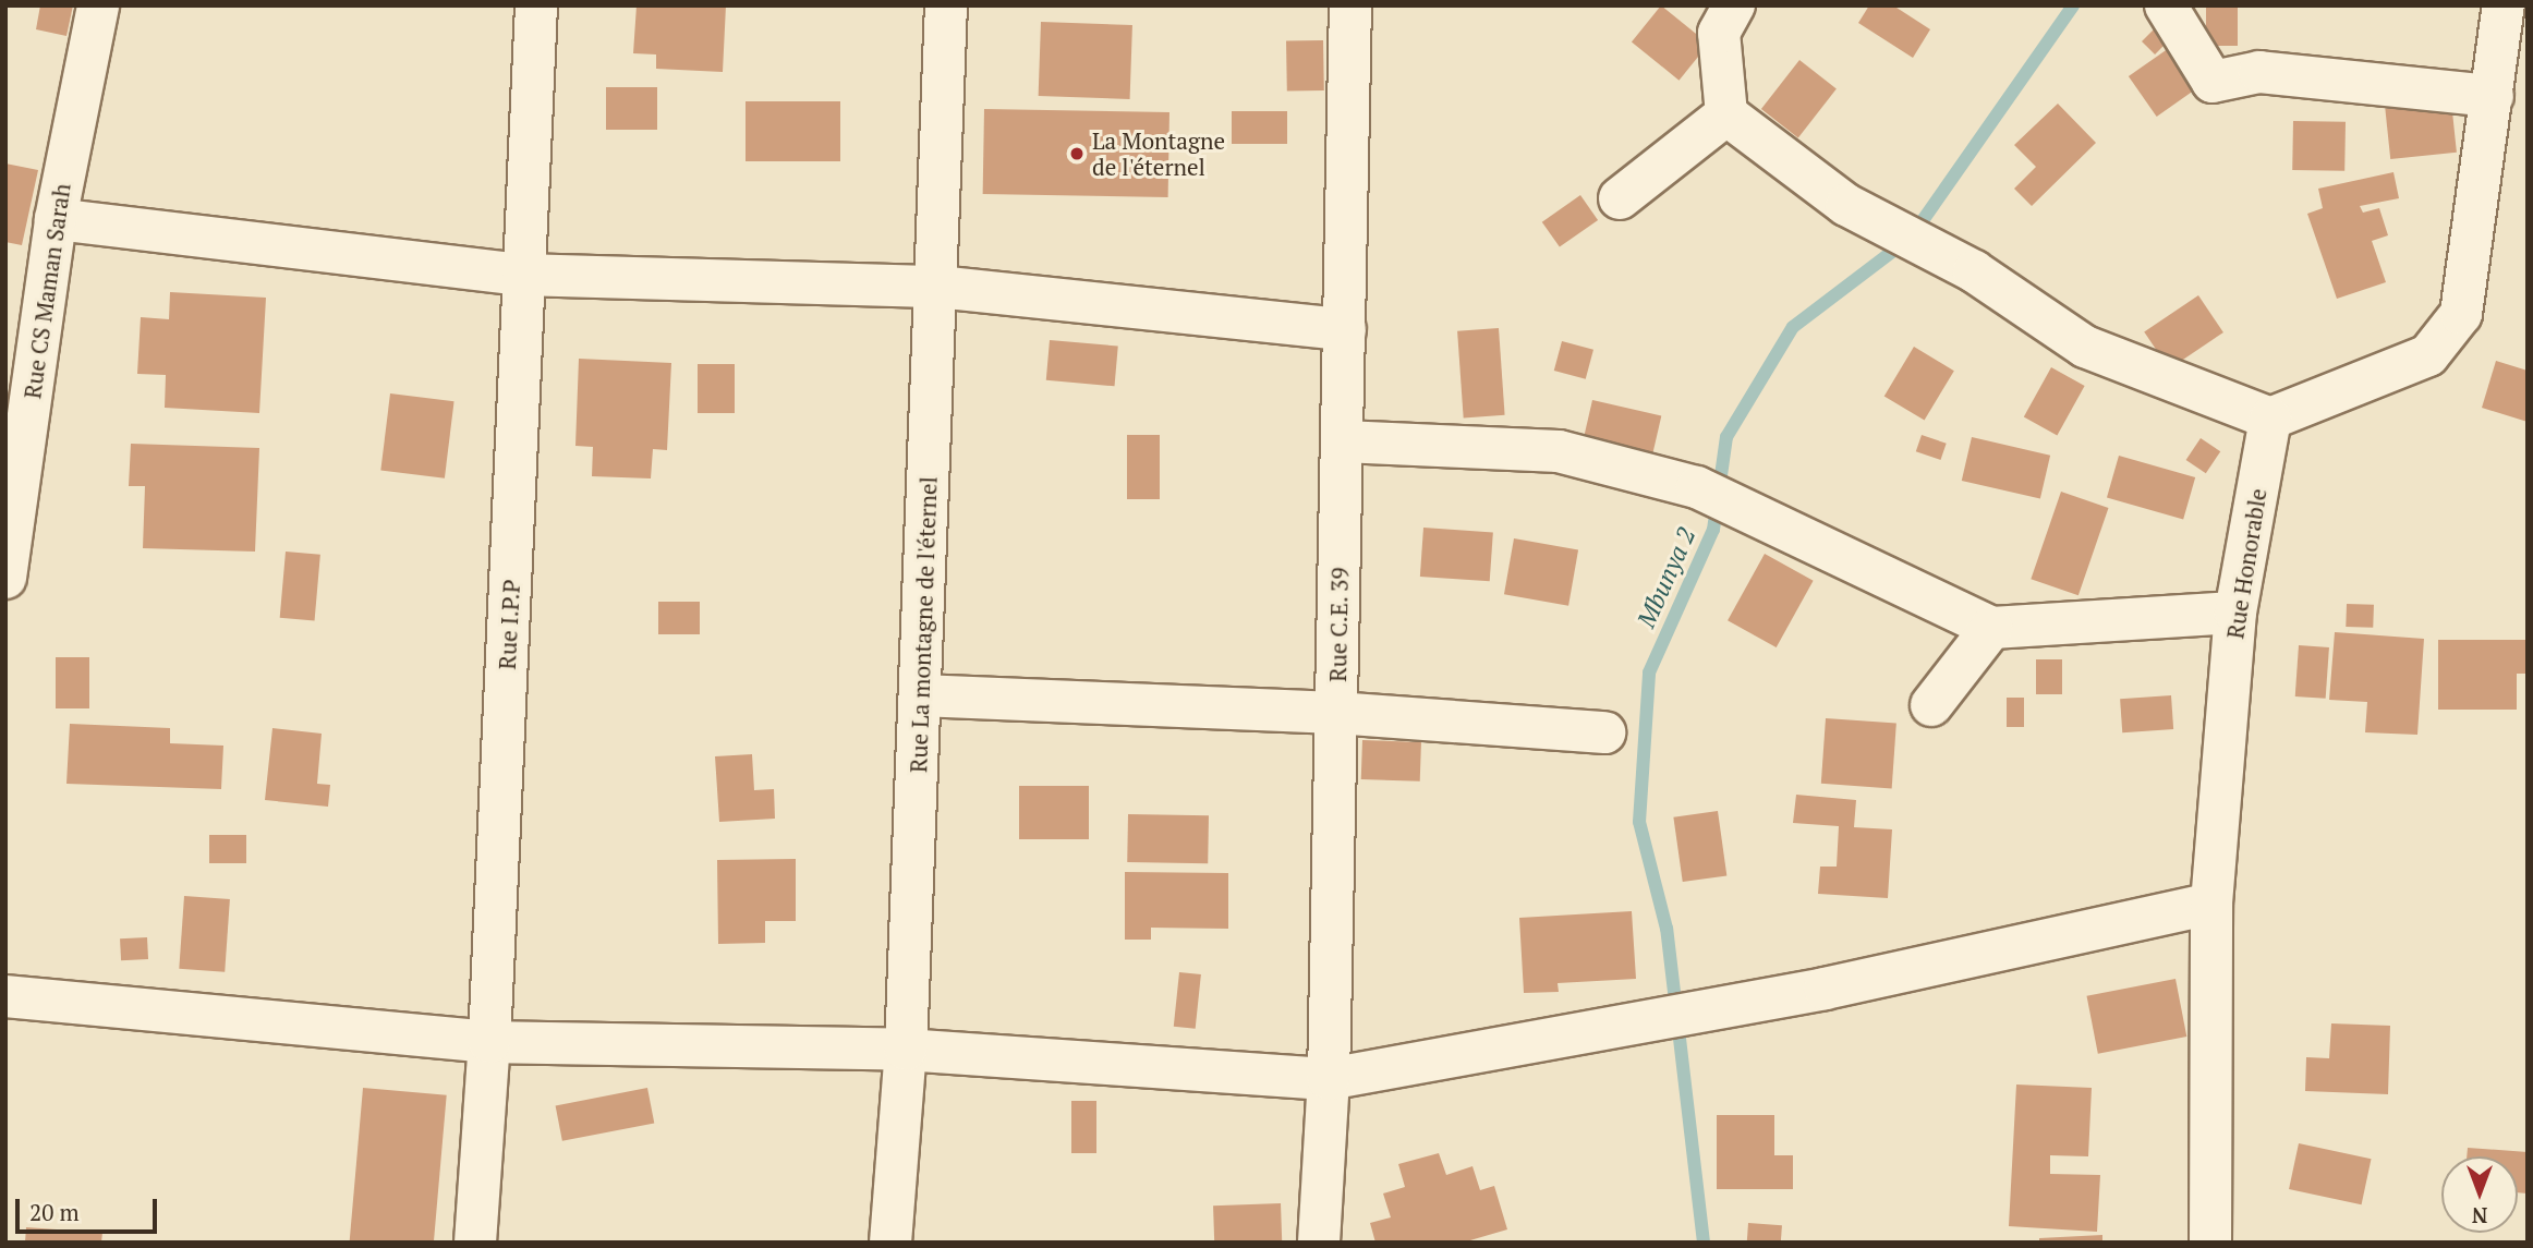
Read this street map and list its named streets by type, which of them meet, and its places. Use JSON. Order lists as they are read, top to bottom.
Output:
{
  "streets": {
    "street": [
      "Rue CS Maman Sarah",
      "Rue Honorable",
      "Rue I.P.P",
      "Rue La montagne de l'éternel",
      "Rue C.E. 39"
    ]
  },
  "water": ["Mbunya 2"],
  "places": ["La Montagne de l'éternel"],
  "scale_bar": "20 m",
  "north": "bottom"
}
